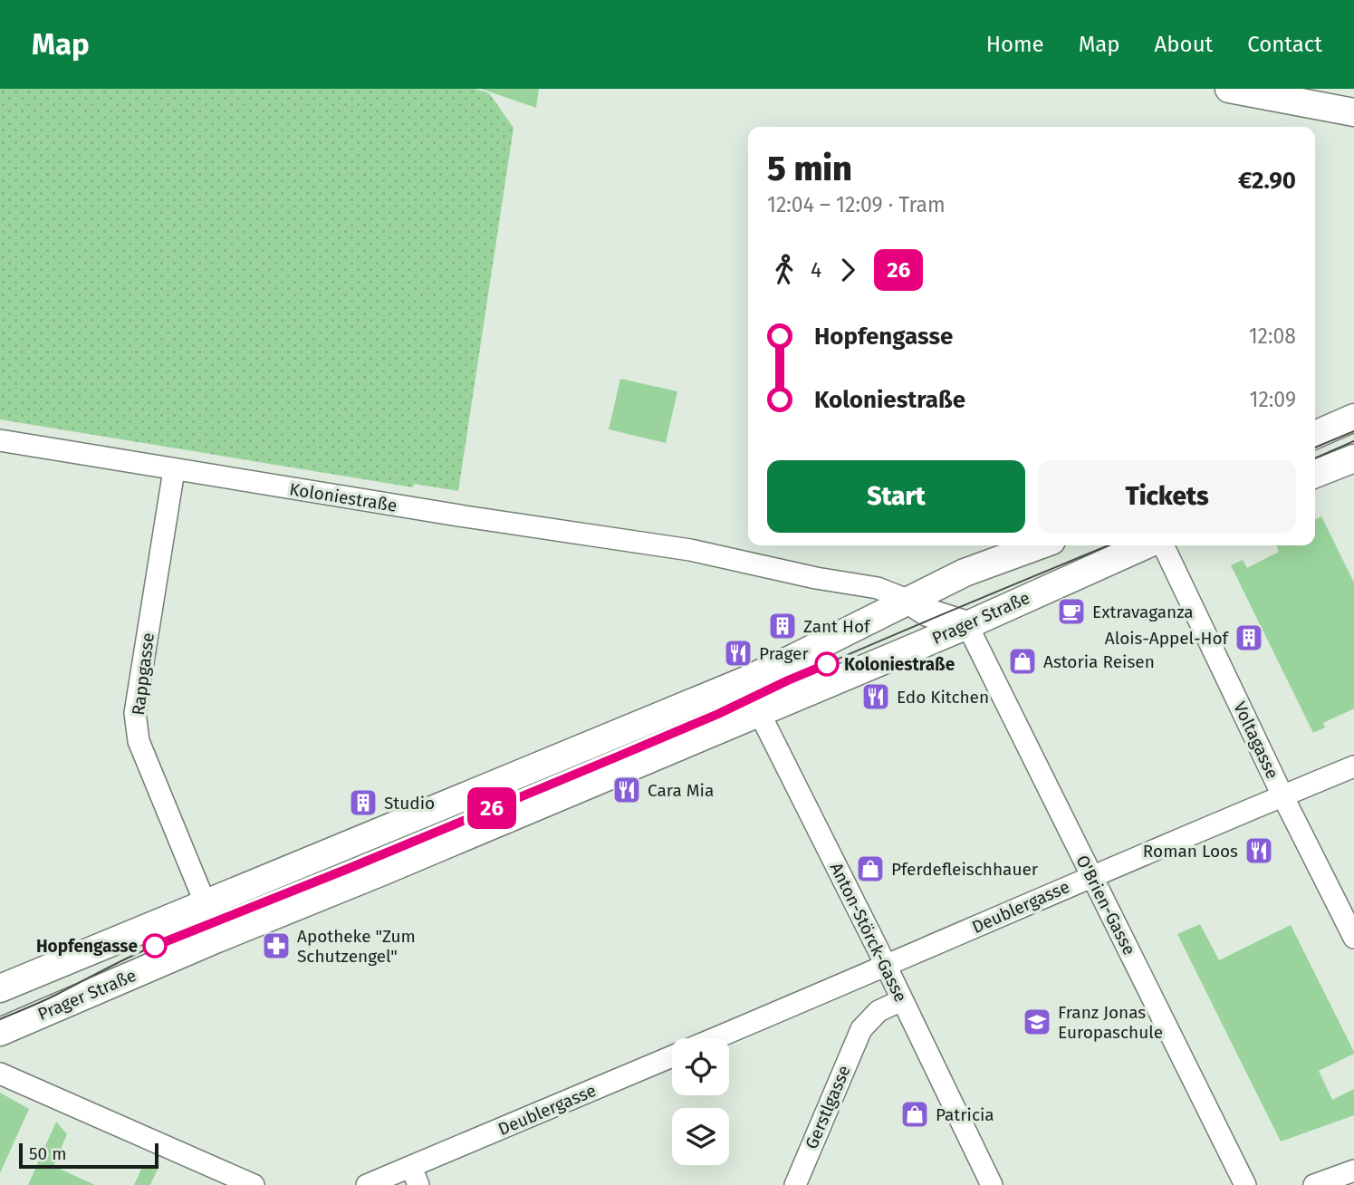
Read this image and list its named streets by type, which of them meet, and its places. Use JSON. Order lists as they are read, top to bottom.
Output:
{
  "streets": {
    "main road": ["Prager Straße"],
    "street": [
      "Koloniestraße",
      "Rappgasse",
      "Voltagasse",
      "O'Brien-Gasse",
      "Deublergasse",
      "Anton-Störck-Gasse",
      "Gerstlgasse"
    ]
  },
  "crossings": [
    ["Koloniestraße", "Rappgasse"],
    ["Prager Straße", "O'Brien-Gasse"],
    ["Prager Straße", "Anton-Störck-Gasse"],
    ["Voltagasse", "Deublergasse"],
    ["O'Brien-Gasse", "Deublergasse"],
    ["Deublergasse", "Anton-Störck-Gasse"],
    ["Anton-Störck-Gasse", "Gerstlgasse"]
  ],
  "places": {
    "cafe": ["Extravaganza"],
    "building": ["Zant Hof", "Alois-Appel-Hof", "Studio"],
    "restaurant": [
      "Prager",
      "Edo Kitchen",
      "Cara Mia",
      "Roman Loos"
    ],
    "shop": ["Astoria Reisen", "Pferdefleischhauer", "Patricia"],
    "other": ["Koloniestraße", "Hopfengasse"],
    "pharmacy": ["Apotheke \"Zum Schutzengel\""],
    "school or university": ["Franz Jonas Europaschule"]
  },
  "lines": ["tram line 26"],
  "scale_bar": "50 m",
  "page": {
    "header": "Map",
    "nav": [
      "Home",
      "Map",
      "About",
      "Contact"
    ],
    "on_map": "26",
    "heading": ["5 min", "12:04 – 12:09 · Tram", "€2.90"],
    "legs": ["4", "26"],
    "list": [
      {
        "name": "Hopfengasse",
        "value": "12:08"
      },
      {
        "name": "Koloniestraße",
        "value": "12:09"
      }
    ],
    "buttons": ["Start", "Tickets"],
    "scale": "50 m"
  }
}
